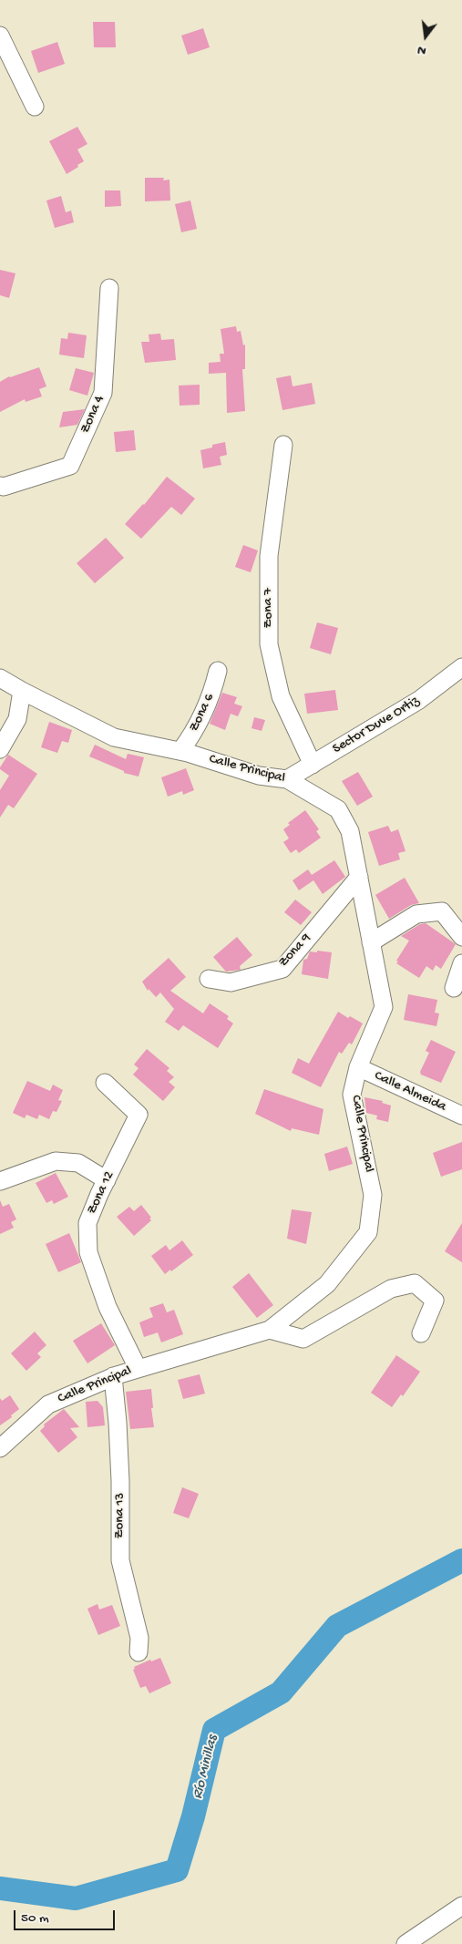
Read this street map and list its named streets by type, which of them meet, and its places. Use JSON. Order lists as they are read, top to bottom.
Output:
{
  "streets": {
    "street": [
      "Zona 4",
      "Zona 7",
      "Zona 6",
      "Sector Duve Ortiz",
      "Calle Principal",
      "Zona 9",
      "Calle Almeida",
      "Zona 12",
      "Zona 13"
    ]
  },
  "crossings": [
    ["Zona 7", "Sector Duve Ortiz"],
    ["Zona 6", "Calle Principal"],
    ["Sector Duve Ortiz", "Calle Principal"],
    ["Calle Principal", "Zona 9"],
    ["Calle Principal", "Calle Almeida"],
    ["Calle Principal", "Zona 12"],
    ["Calle Principal", "Zona 13"]
  ],
  "water": ["Río Minillas"],
  "scale_bar": "50 m",
  "north": "bottom"
}
